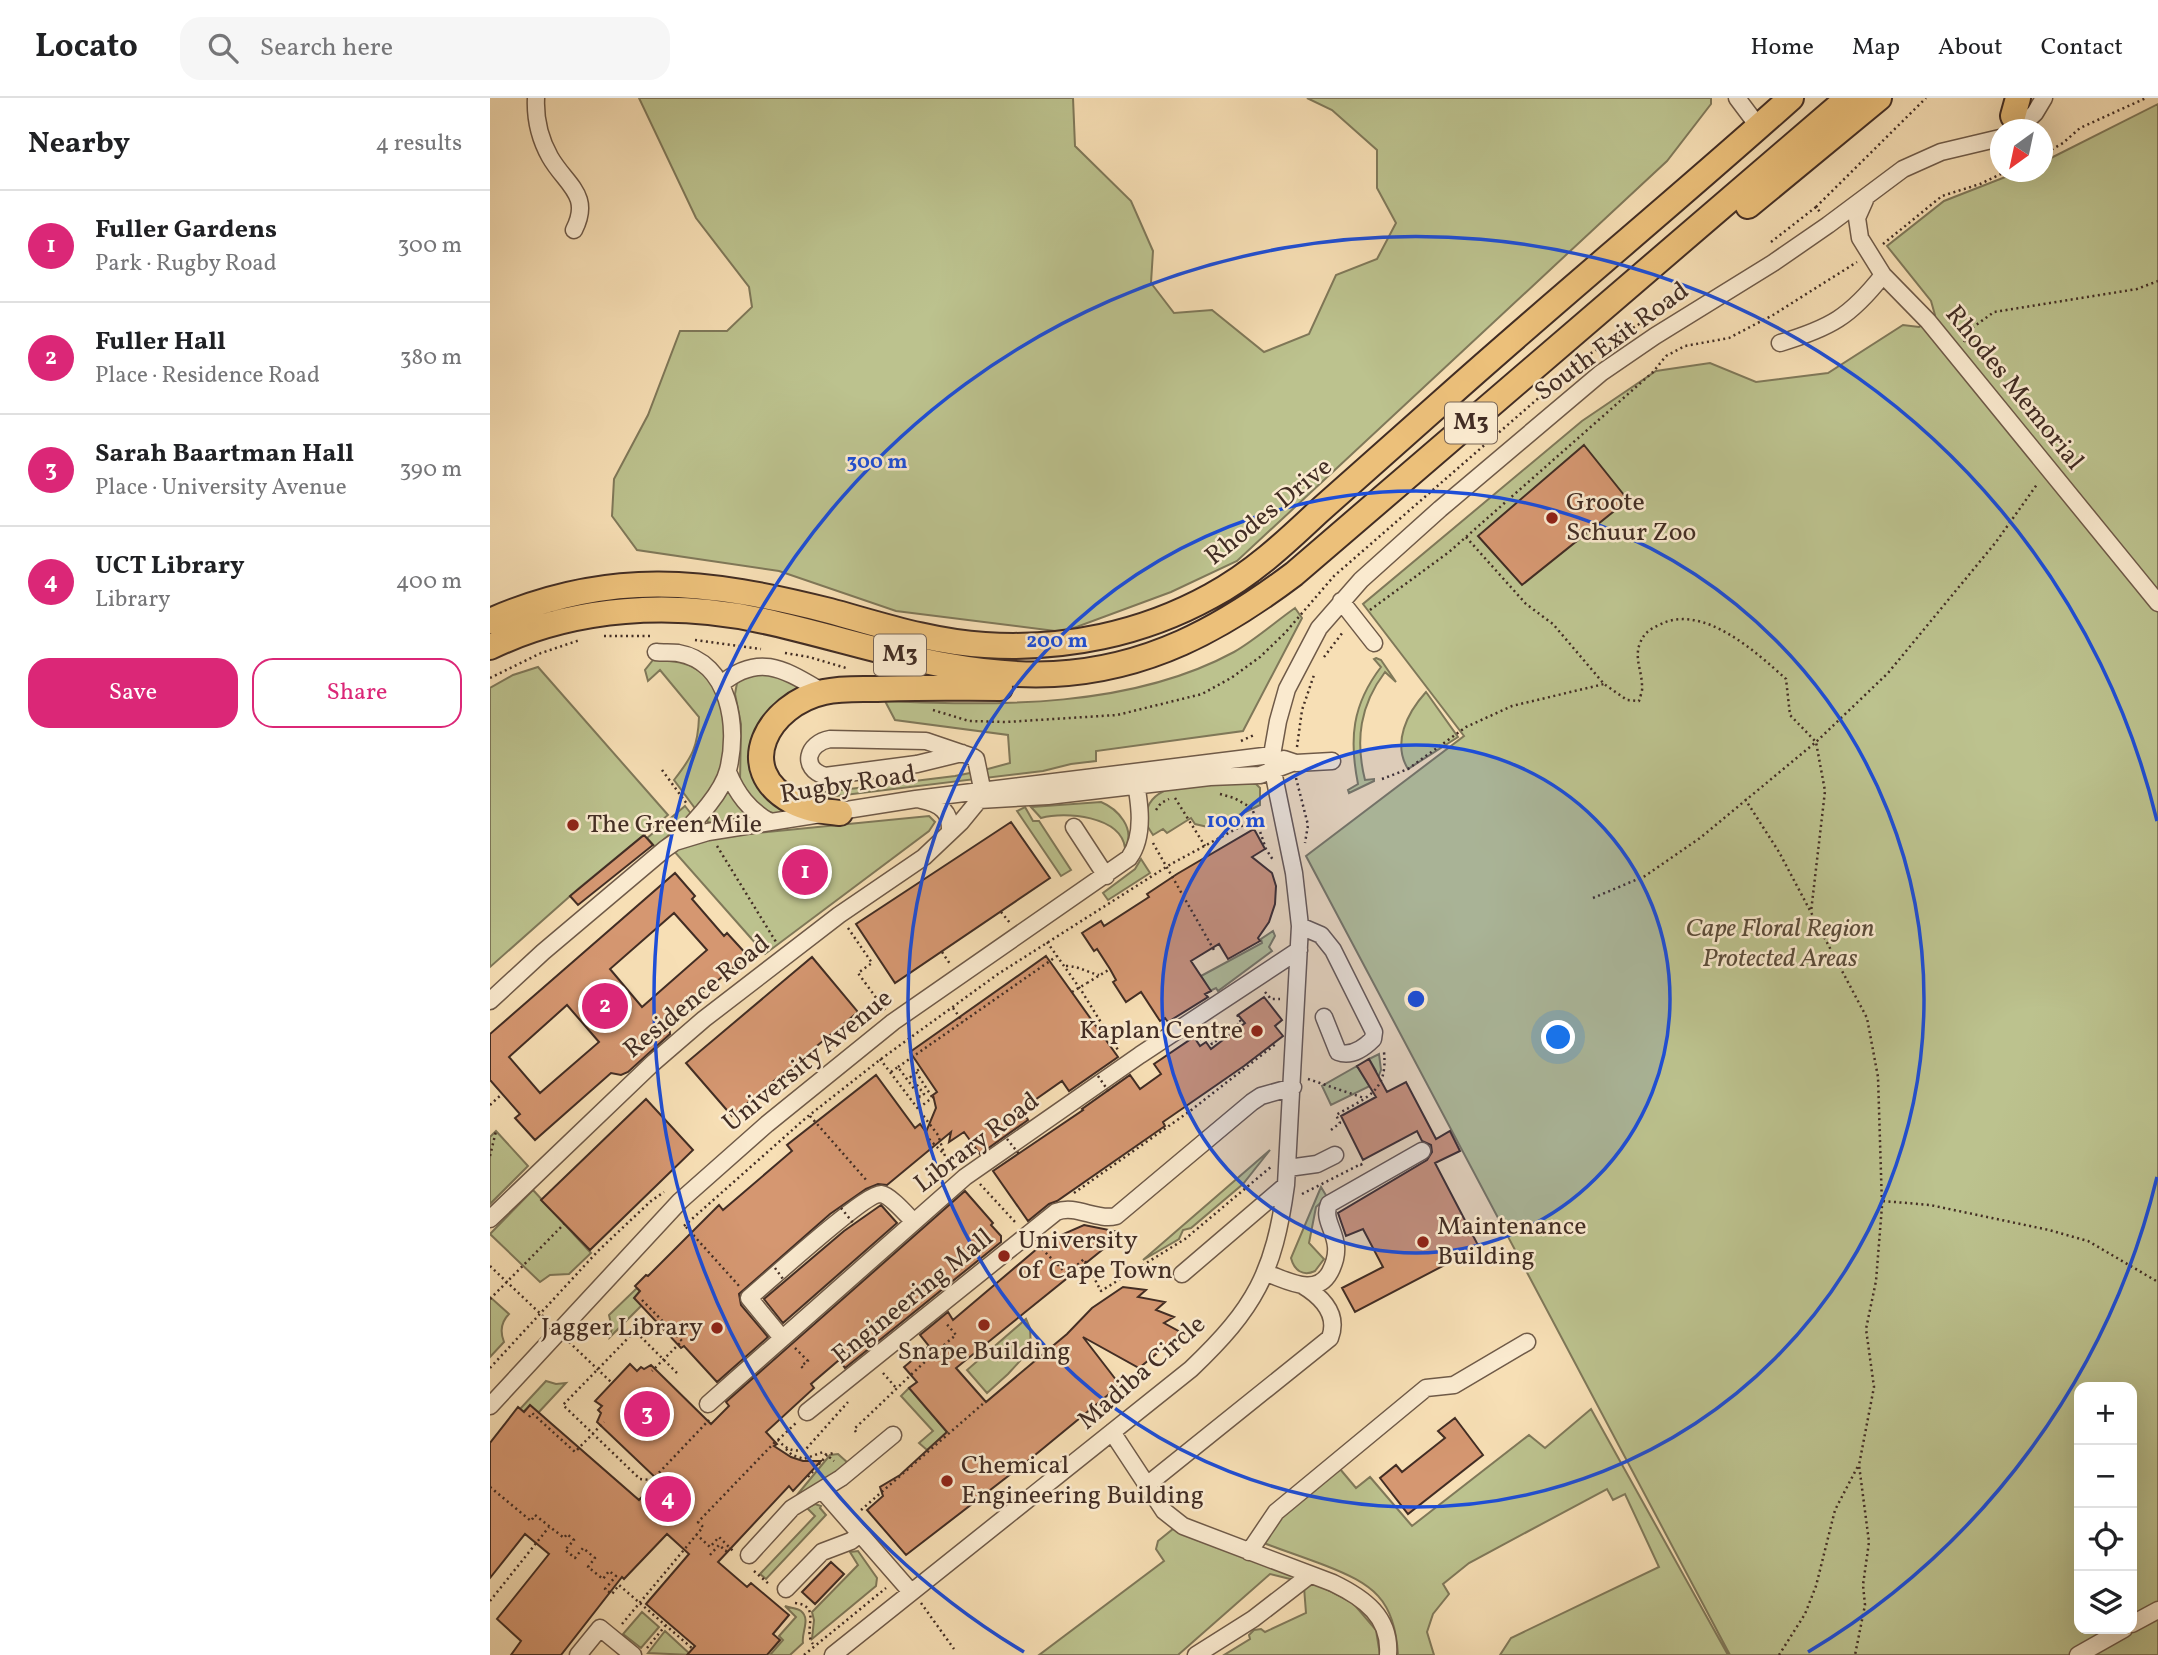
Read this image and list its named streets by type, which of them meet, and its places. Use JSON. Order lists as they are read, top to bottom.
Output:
{
  "streets": {
    "highway": ["M3", "Rhodes Drive"],
    "street": [
      "South Exit Road",
      "Rhodes Memorial",
      "Rugby Road",
      "Residence Road",
      "University Avenue",
      "Library Road",
      "Engineering Mall",
      "Madiba Circle"
    ]
  },
  "crossings": [
    ["South Exit Road", "Rhodes Memorial"],
    ["South Exit Road", "Rugby Road"],
    ["South Exit Road", "Madiba Circle"],
    ["M3", "Rhodes Drive"],
    ["Rugby Road", "University Avenue"],
    ["Rugby Road", "Madiba Circle"],
    ["Library Road", "Madiba Circle"],
    ["Engineering Mall", "Madiba Circle"]
  ],
  "parks": ["Cape Floral Region Protected Areas"],
  "places": [
    "Groote Schuur Zoo",
    "The Green Mile",
    "Kaplan Centre",
    "Maintenance Building",
    "University of Cape Town",
    "Snape Building",
    "Jagger Library",
    "Chemical Engineering Building"
  ],
  "north": "bottom left",
  "page": {
    "header": "Locato",
    "search": "Search here",
    "nav": [
      "Home",
      "Map",
      "About",
      "Contact"
    ],
    "heading": ["Nearby", "4 results"],
    "list": [
      {
        "mark": "1",
        "name": "Fuller Gardens",
        "note": "Park · Rugby Road",
        "value": "300 m"
      },
      {
        "mark": "2",
        "name": "Fuller Hall",
        "note": "Place · Residence Road",
        "value": "380 m"
      },
      {
        "mark": "3",
        "name": "Sarah Baartman Hall",
        "note": "Place · University Avenue",
        "value": "390 m"
      },
      {
        "mark": "4",
        "name": "UCT Library",
        "note": "Library",
        "value": "400 m"
      }
    ],
    "buttons": ["Save", "Share"],
    "pins": [
      "1",
      "2",
      "3",
      "4"
    ],
    "map_buttons": ["+", "−"]
  },
  "rings": ["300 m", "200 m", "100 m"]
}
